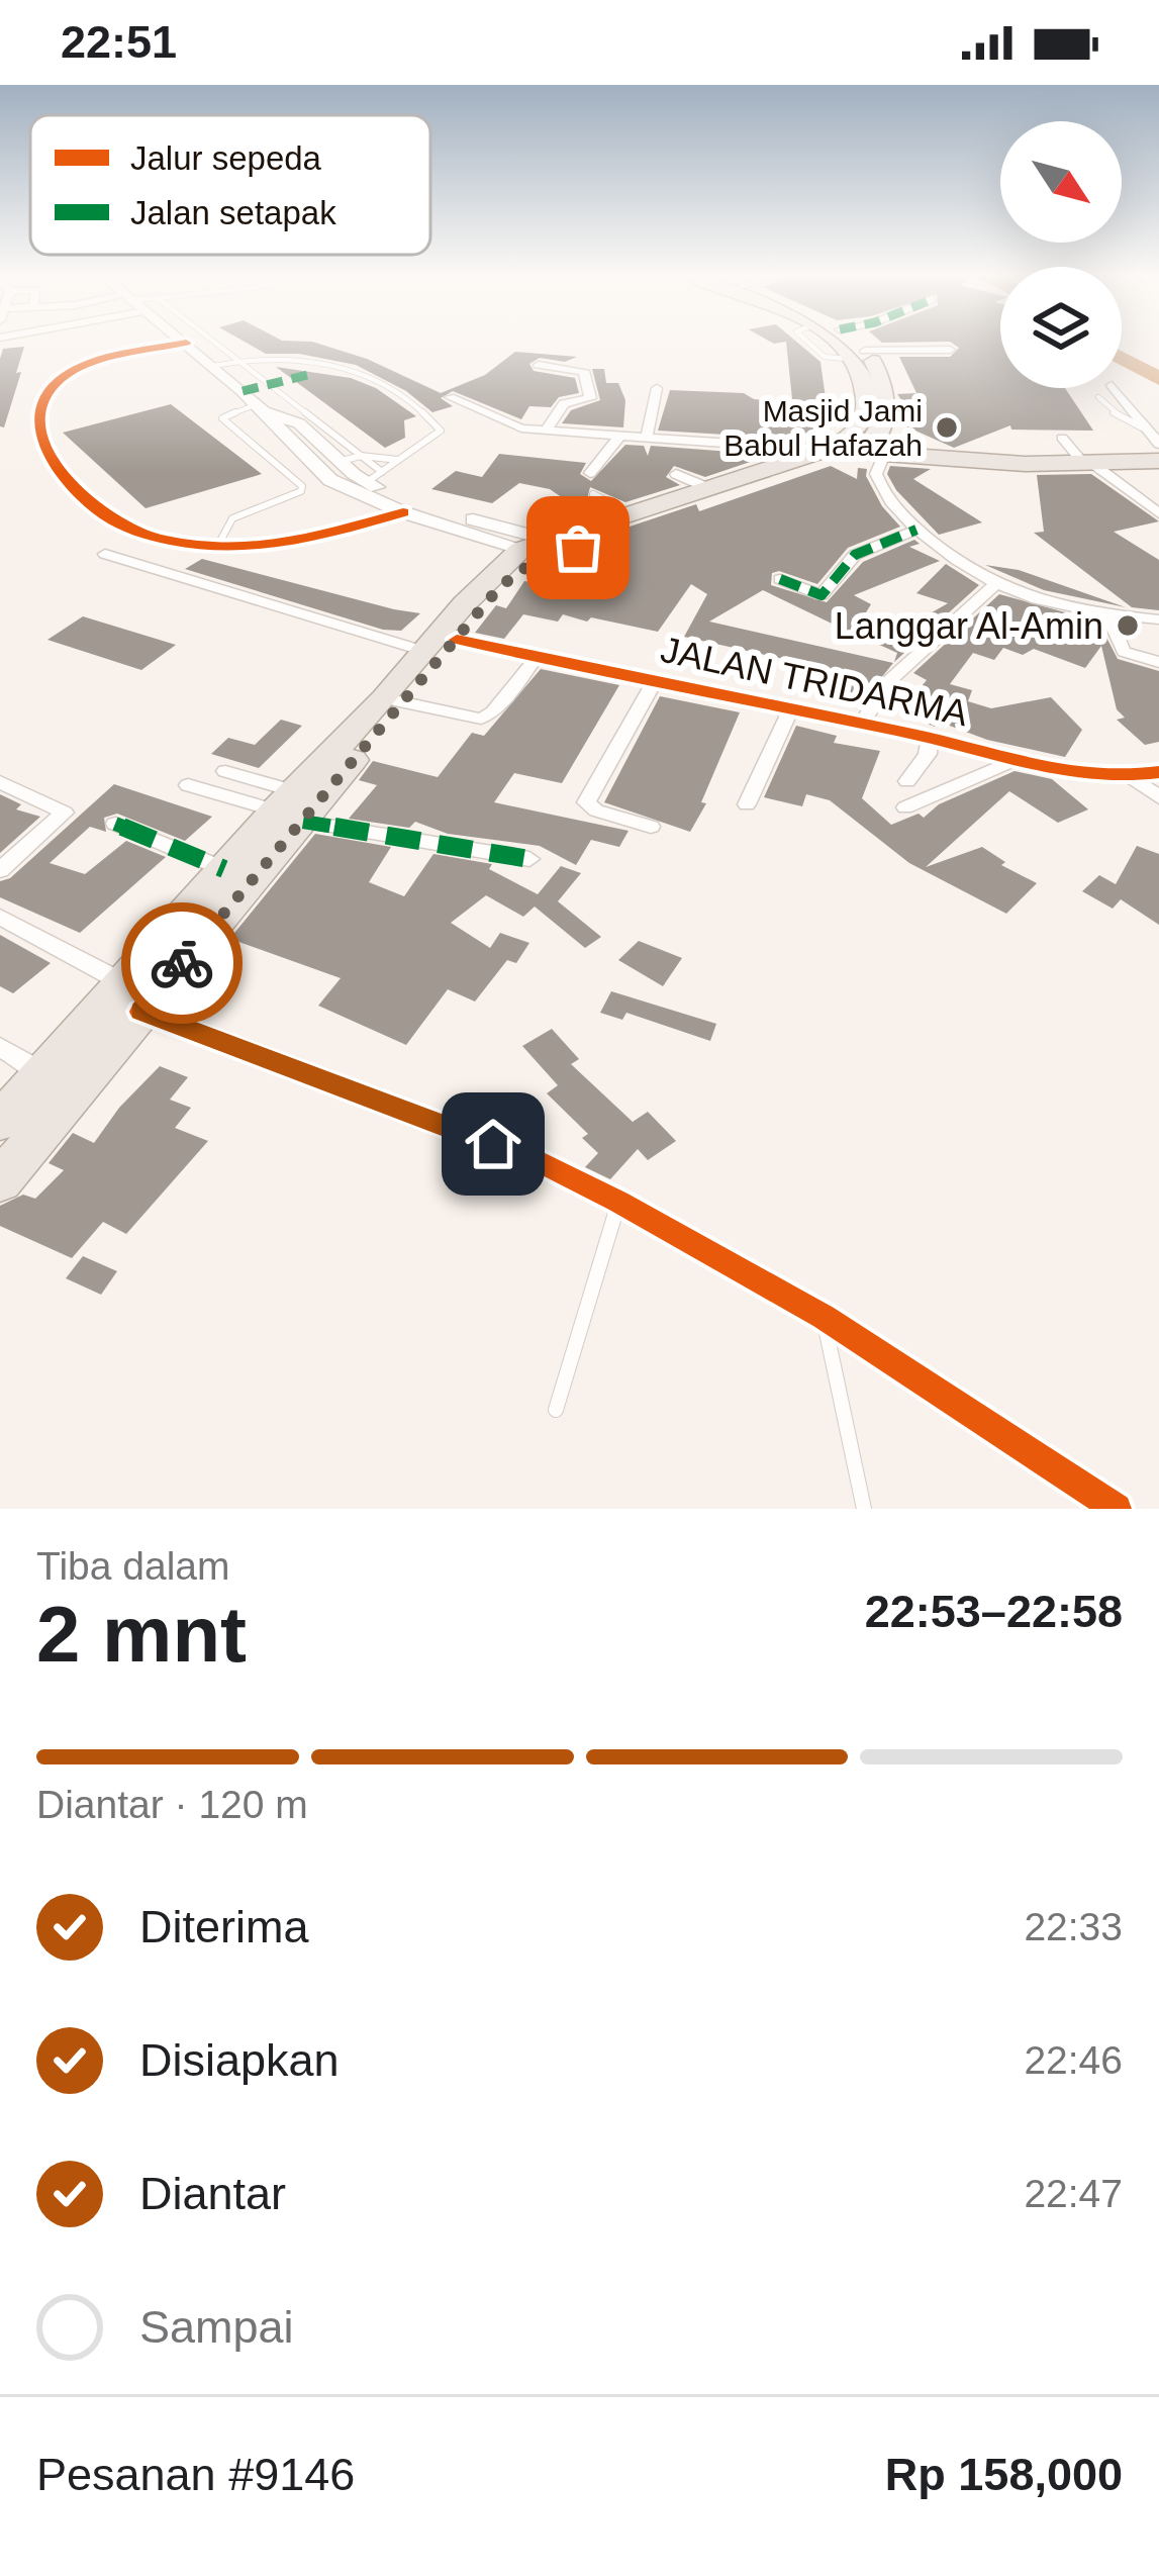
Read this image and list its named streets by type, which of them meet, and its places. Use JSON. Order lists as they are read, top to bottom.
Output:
{
  "streets": {
    "street": ["JALAN TRIDARMA"]
  },
  "places": ["Masjid Jami Babul Hafazah", "Langgar Al-Amin"],
  "legend": ["Jalur sepeda", "Jalan setapak"],
  "north": "bottom right",
  "page": {
    "status": "22:51",
    "heading": ["2 mnt", "Tiba dalam", "22:53–22:58"],
    "panel": ["Pesanan #9146", "Rp 158,000"],
    "bar": "Diantar · 120 m",
    "list": [
      ["Diterima", "22:33"],
      ["Disiapkan", "22:46"],
      ["Diantar", "22:47"],
      "Sampai"
    ]
  }
}
